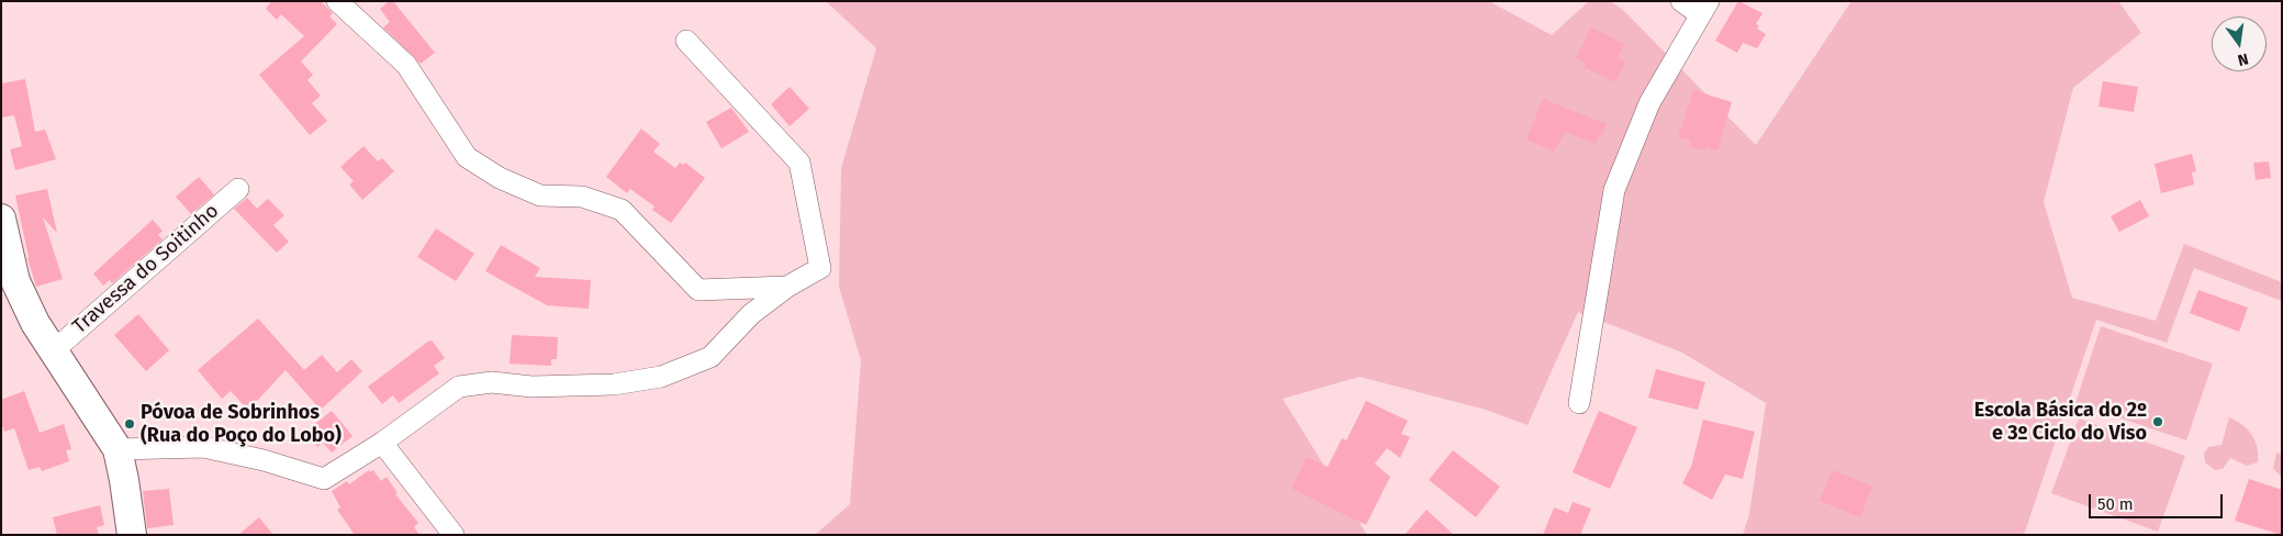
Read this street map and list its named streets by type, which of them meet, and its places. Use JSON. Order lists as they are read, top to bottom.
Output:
{
  "streets": {
    "street": ["Travessa do Soitinho"]
  },
  "places": ["Escola Básica do 2º e 3º Ciclo do Viso", "Póvoa de Sobrinhos (Rua do Poço do Lobo)"],
  "scale_bar": "50 m",
  "north": "bottom"
}
